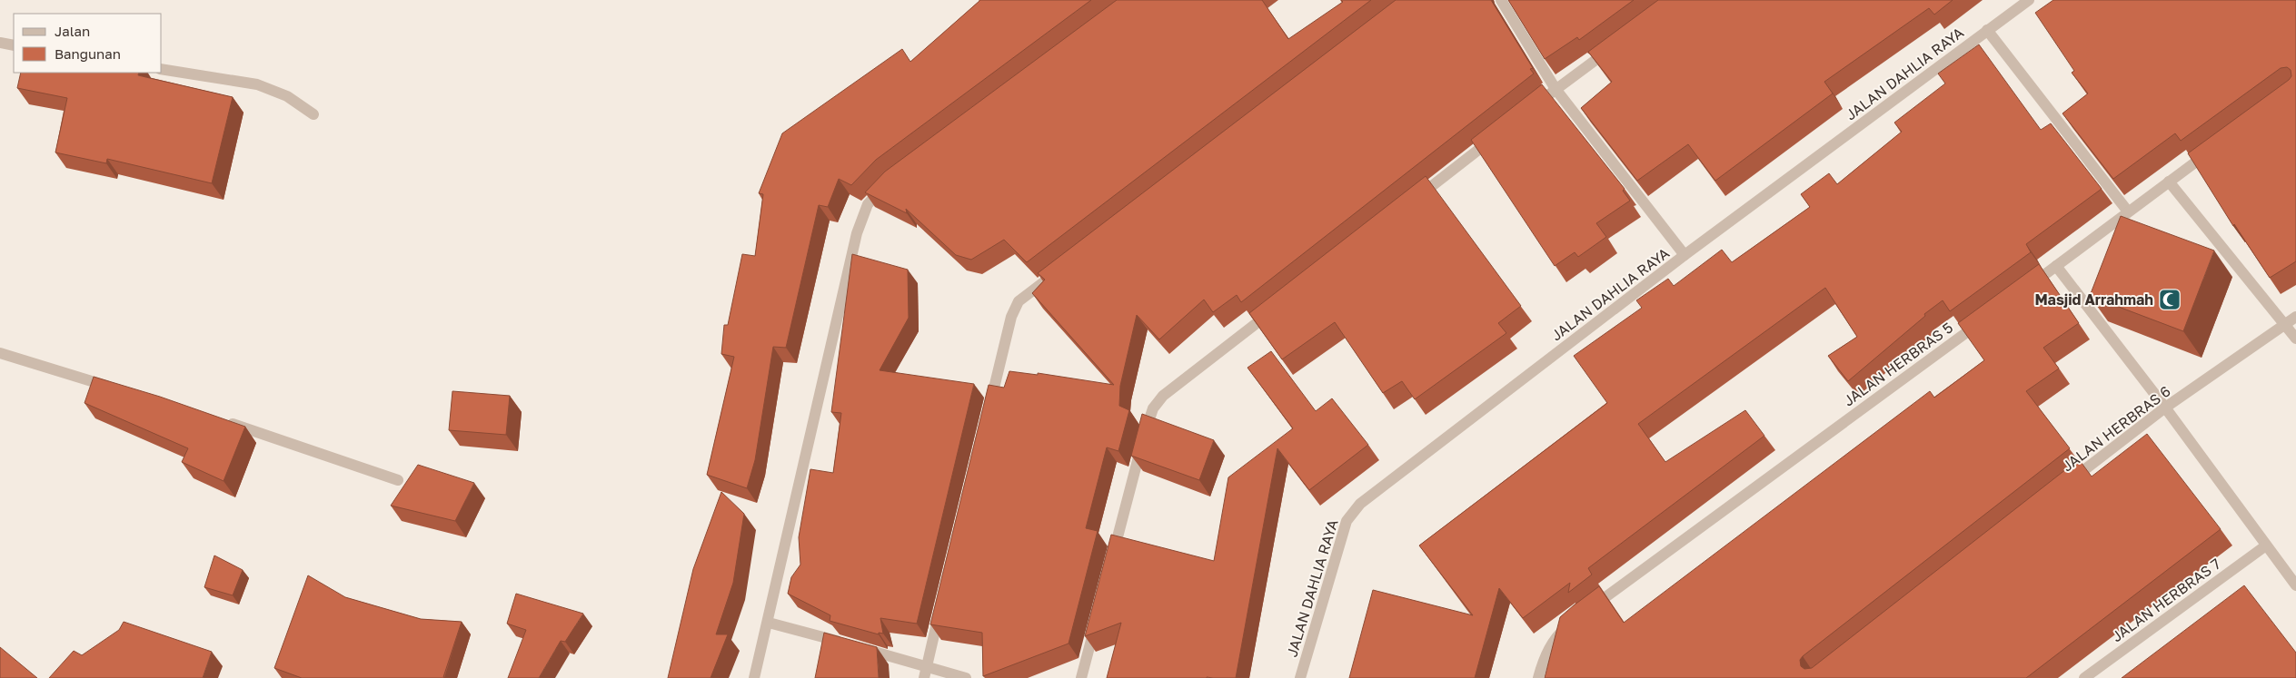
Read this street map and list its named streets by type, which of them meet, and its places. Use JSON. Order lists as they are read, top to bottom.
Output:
{
  "streets": {
    "street": [
      "JALAN DAHLIA RAYA",
      "JALAN HERBRAS 5",
      "JALAN HERBRAS 6",
      "JALAN HERBRAS 7"
    ]
  },
  "places": {
    "mosque": ["Masjid Arrahmah"]
  },
  "legend": ["Jalan", "Bangunan"]
}
